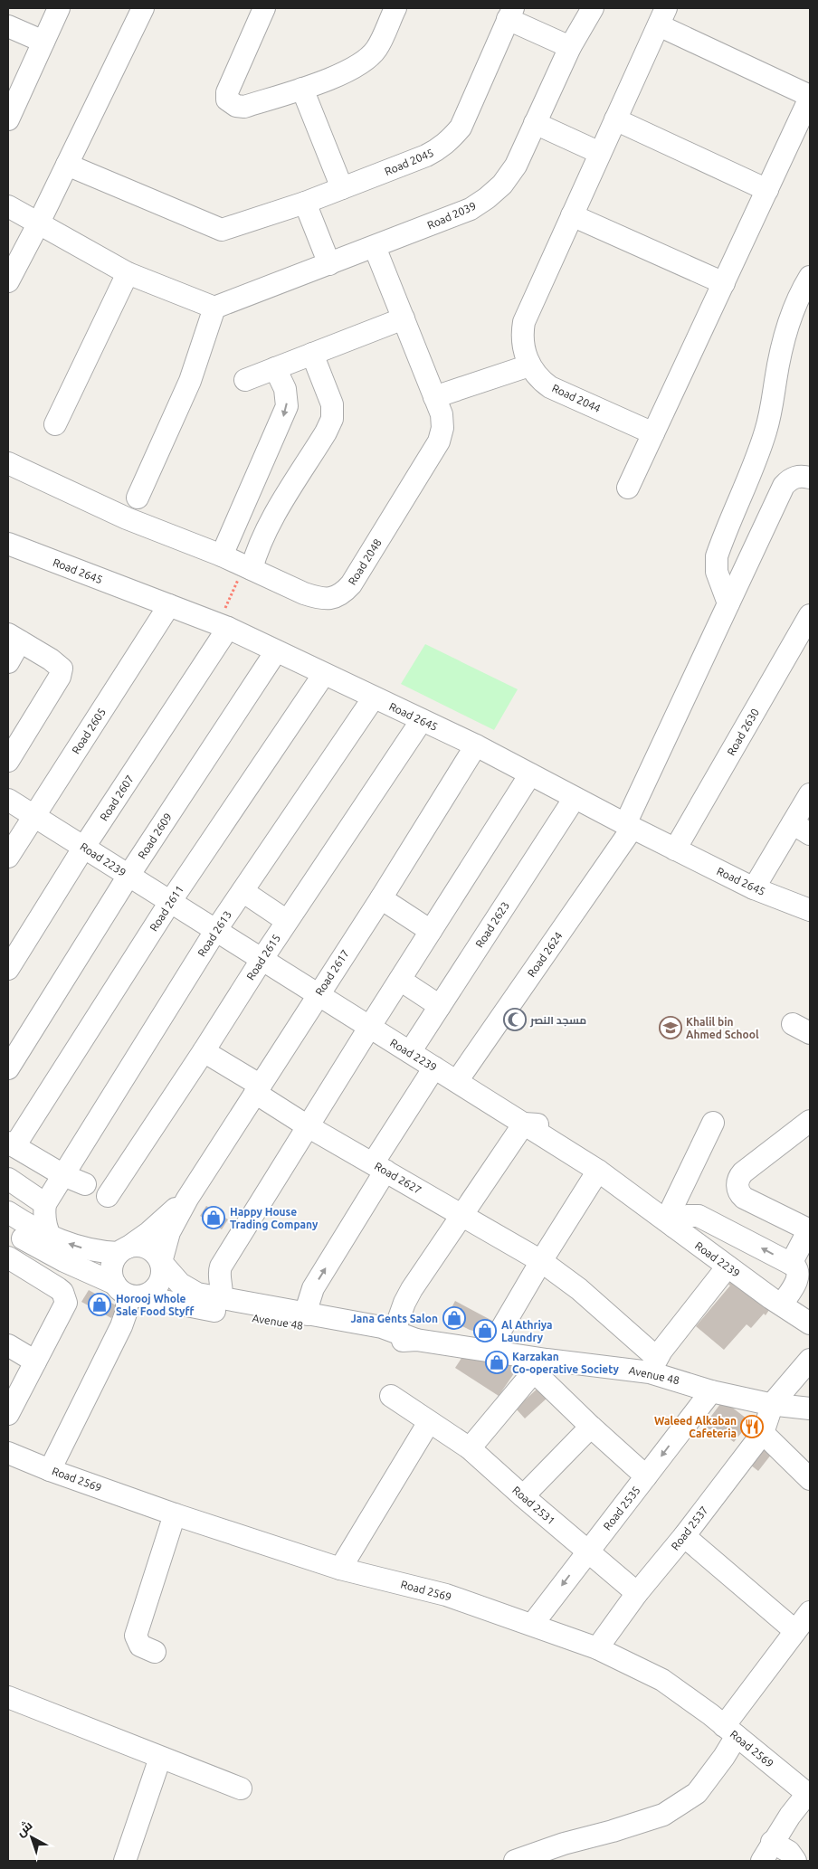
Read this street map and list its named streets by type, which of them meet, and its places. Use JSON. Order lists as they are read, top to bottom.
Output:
{
  "streets": {
    "street": [
      "Road 2045",
      "Road 2039",
      "Road 2044",
      "Road 2048",
      "Road 2645",
      "Road 2605",
      "Road 2630",
      "Road 2607",
      "Road 2609",
      "Road 2239",
      "Road 2611",
      "Road 2623",
      "Road 2613",
      "Road 2624",
      "Road 2615",
      "Road 2617",
      "Road 2627",
      "Avenue 48",
      "Road 2569",
      "Road 2531",
      "Road 2535",
      "Road 2537"
    ]
  },
  "crossings": [
    ["Road 2039", "Road 2048"],
    ["Road 2645", "Road 2605"],
    ["Road 2645", "Road 2630"],
    ["Road 2645", "Road 2607"],
    ["Road 2645", "Road 2609"],
    ["Road 2645", "Road 2611"],
    ["Road 2645", "Road 2623"],
    ["Road 2645", "Road 2613"],
    ["Road 2645", "Road 2624"],
    ["Road 2645", "Road 2615"],
    ["Road 2645", "Road 2617"],
    ["Road 2605", "Road 2239"],
    ["Road 2607", "Road 2239"],
    ["Road 2609", "Road 2239"],
    ["Road 2239", "Road 2611"],
    ["Road 2239", "Road 2623"],
    ["Road 2239", "Road 2613"],
    ["Road 2239", "Road 2624"],
    ["Road 2239", "Road 2615"],
    ["Road 2239", "Road 2617"],
    ["Road 2615", "Road 2627"],
    ["Road 2617", "Road 2627"],
    ["Road 2617", "Avenue 48"],
    ["Road 2627", "Avenue 48"],
    ["Avenue 48", "Road 2535"],
    ["Avenue 48", "Road 2537"],
    ["Road 2569", "Road 2535"],
    ["Road 2569", "Road 2537"],
    ["Road 2531", "Road 2535"],
    ["Road 2531", "Road 2537"]
  ],
  "one_way": ["Road 2535"],
  "places": {
    "mosque": ["مسجد النصر"],
    "school or university": ["Khalil bin Ahmed School"],
    "shop": [
      "Happy House Trading Company",
      "Horooj Whole Sale Food Styff",
      "Jana Gents Salon",
      "Al Athriya Laundry",
      "Karzakan Co-operative Society"
    ],
    "restaurant": ["Waleed Alkaban Cafeteria"]
  },
  "north": "top left"
}
